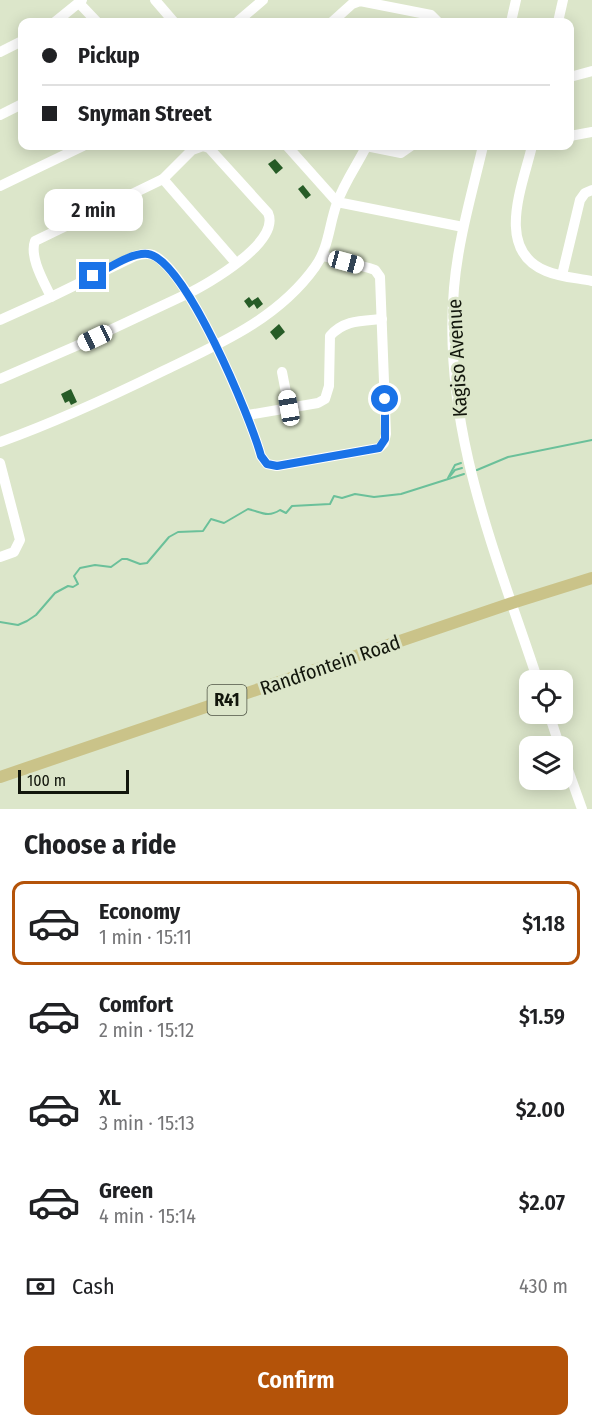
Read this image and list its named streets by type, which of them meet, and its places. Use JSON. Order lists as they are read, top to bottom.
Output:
{
  "streets": {
    "main road": ["Randfontein Road", "R41"],
    "street": ["Kagiso Avenue"]
  },
  "crossings": [
    ["Kagiso Avenue", "Randfontein Road"]
  ],
  "scale_bar": "100 m",
  "page": {
    "banner": ["Pickup", "Snyman Street"],
    "bubble": "2 min",
    "scale": "100 m",
    "heading": "Choose a ride",
    "list": [
      {
        "name": "Economy",
        "note": "1 min · 15:11",
        "value": "$1.18"
      },
      {
        "name": "Comfort",
        "note": "2 min · 15:12",
        "value": "$1.59"
      },
      {
        "name": "XL",
        "note": "3 min · 15:13",
        "value": "$2.00"
      },
      {
        "name": "Green",
        "note": "4 min · 15:14",
        "value": "$2.07"
      }
    ],
    "pay": ["Cash", "430 m"],
    "buttons": "Confirm"
  }
}
